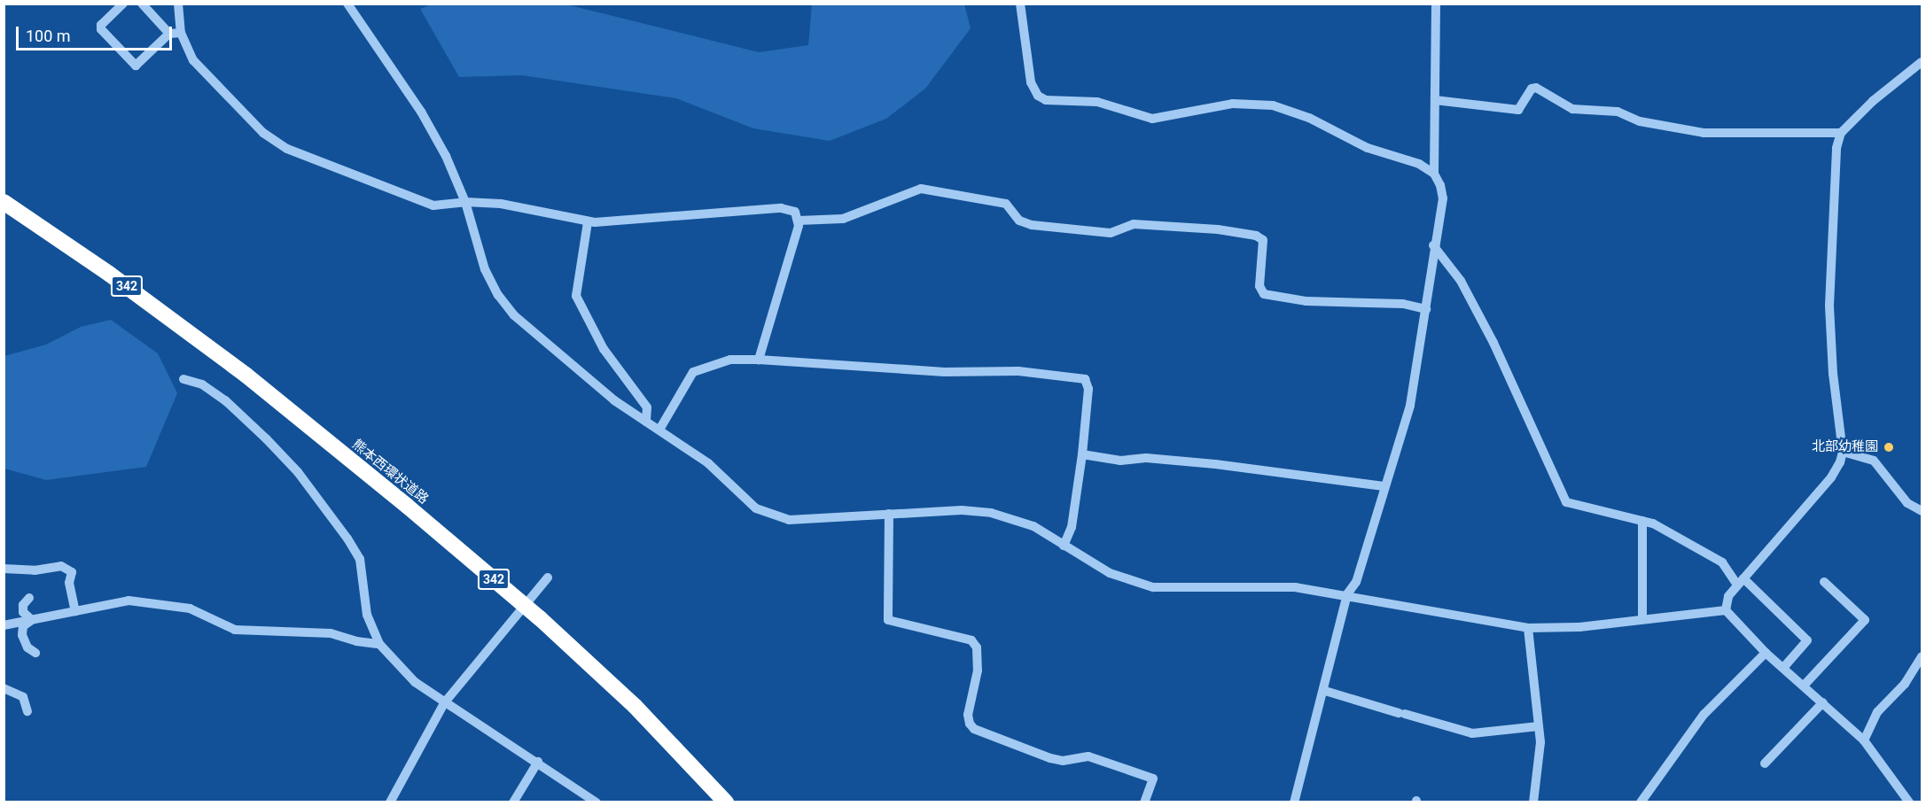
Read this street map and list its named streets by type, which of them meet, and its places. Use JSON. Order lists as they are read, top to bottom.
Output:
{
  "streets": {
    "highway": ["342", "熊本西環状道路"]
  },
  "places": ["北部幼稚園"],
  "scale_bar": "100 m"
}
